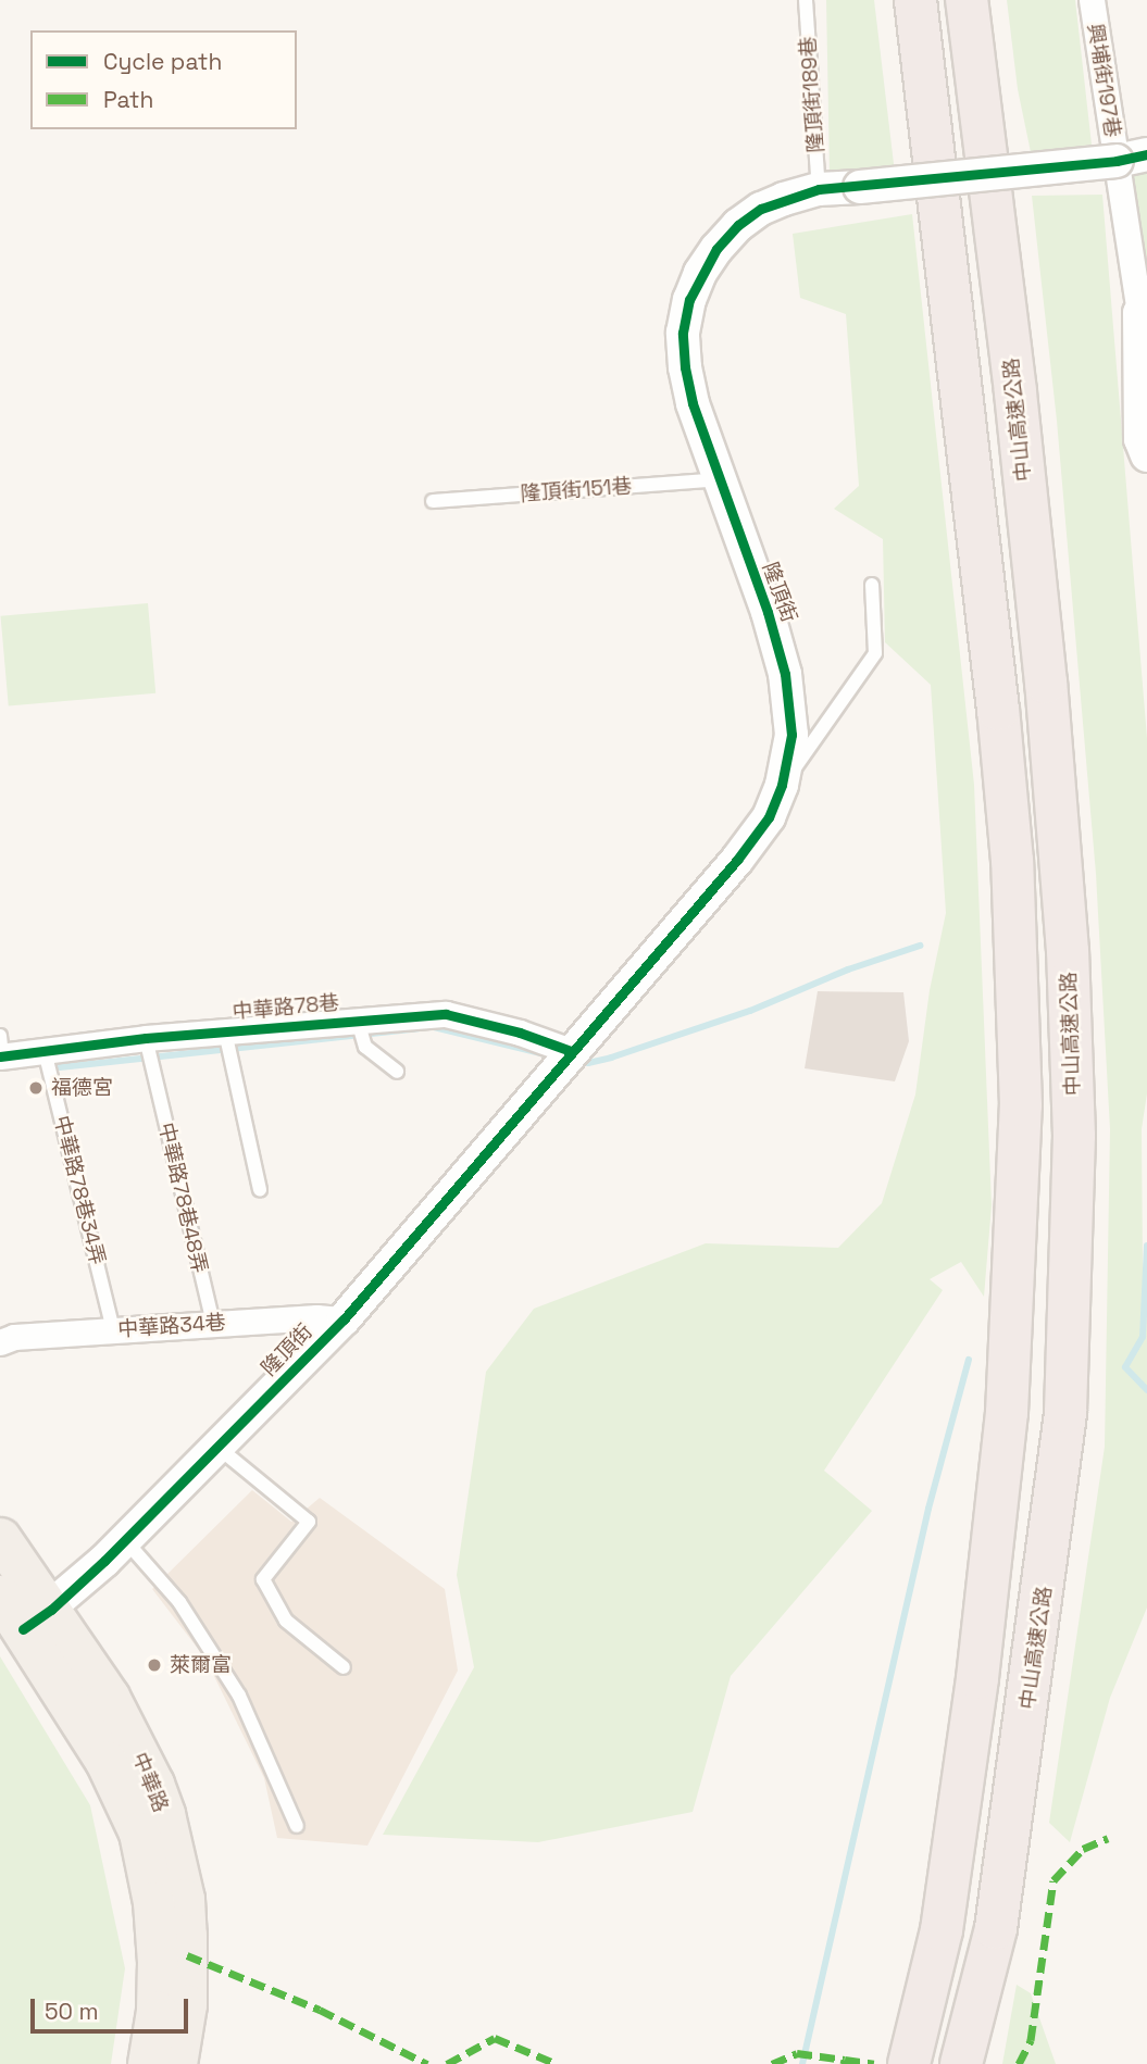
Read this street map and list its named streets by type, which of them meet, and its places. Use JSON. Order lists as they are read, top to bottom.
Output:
{
  "streets": {
    "highway": ["中山高速公路"],
    "main road": ["中華路"],
    "street": [
      "興埔街197巷",
      "隆頂街",
      "中華路78巷",
      "中華路34巷"
    ],
    "lane": [
      "隆頂街189巷",
      "隆頂街151巷",
      "中華路78巷34弄",
      "中華路78巷48弄"
    ]
  },
  "crossings": [
    ["興埔街197巷", "隆頂街"],
    ["隆頂街189巷", "隆頂街"],
    ["隆頂街151巷", "隆頂街"],
    ["隆頂街", "中華路78巷"],
    ["隆頂街", "中華路34巷"],
    ["隆頂街", "中華路"],
    ["中華路78巷", "中華路78巷34弄"],
    ["中華路78巷", "中華路78巷48弄"],
    ["中華路78巷34弄", "中華路34巷"],
    ["中華路78巷48弄", "中華路34巷"]
  ],
  "places": ["福德宮", "萊爾富"],
  "legend": ["Cycle path", "Path"],
  "scale_bar": "50 m"
}
